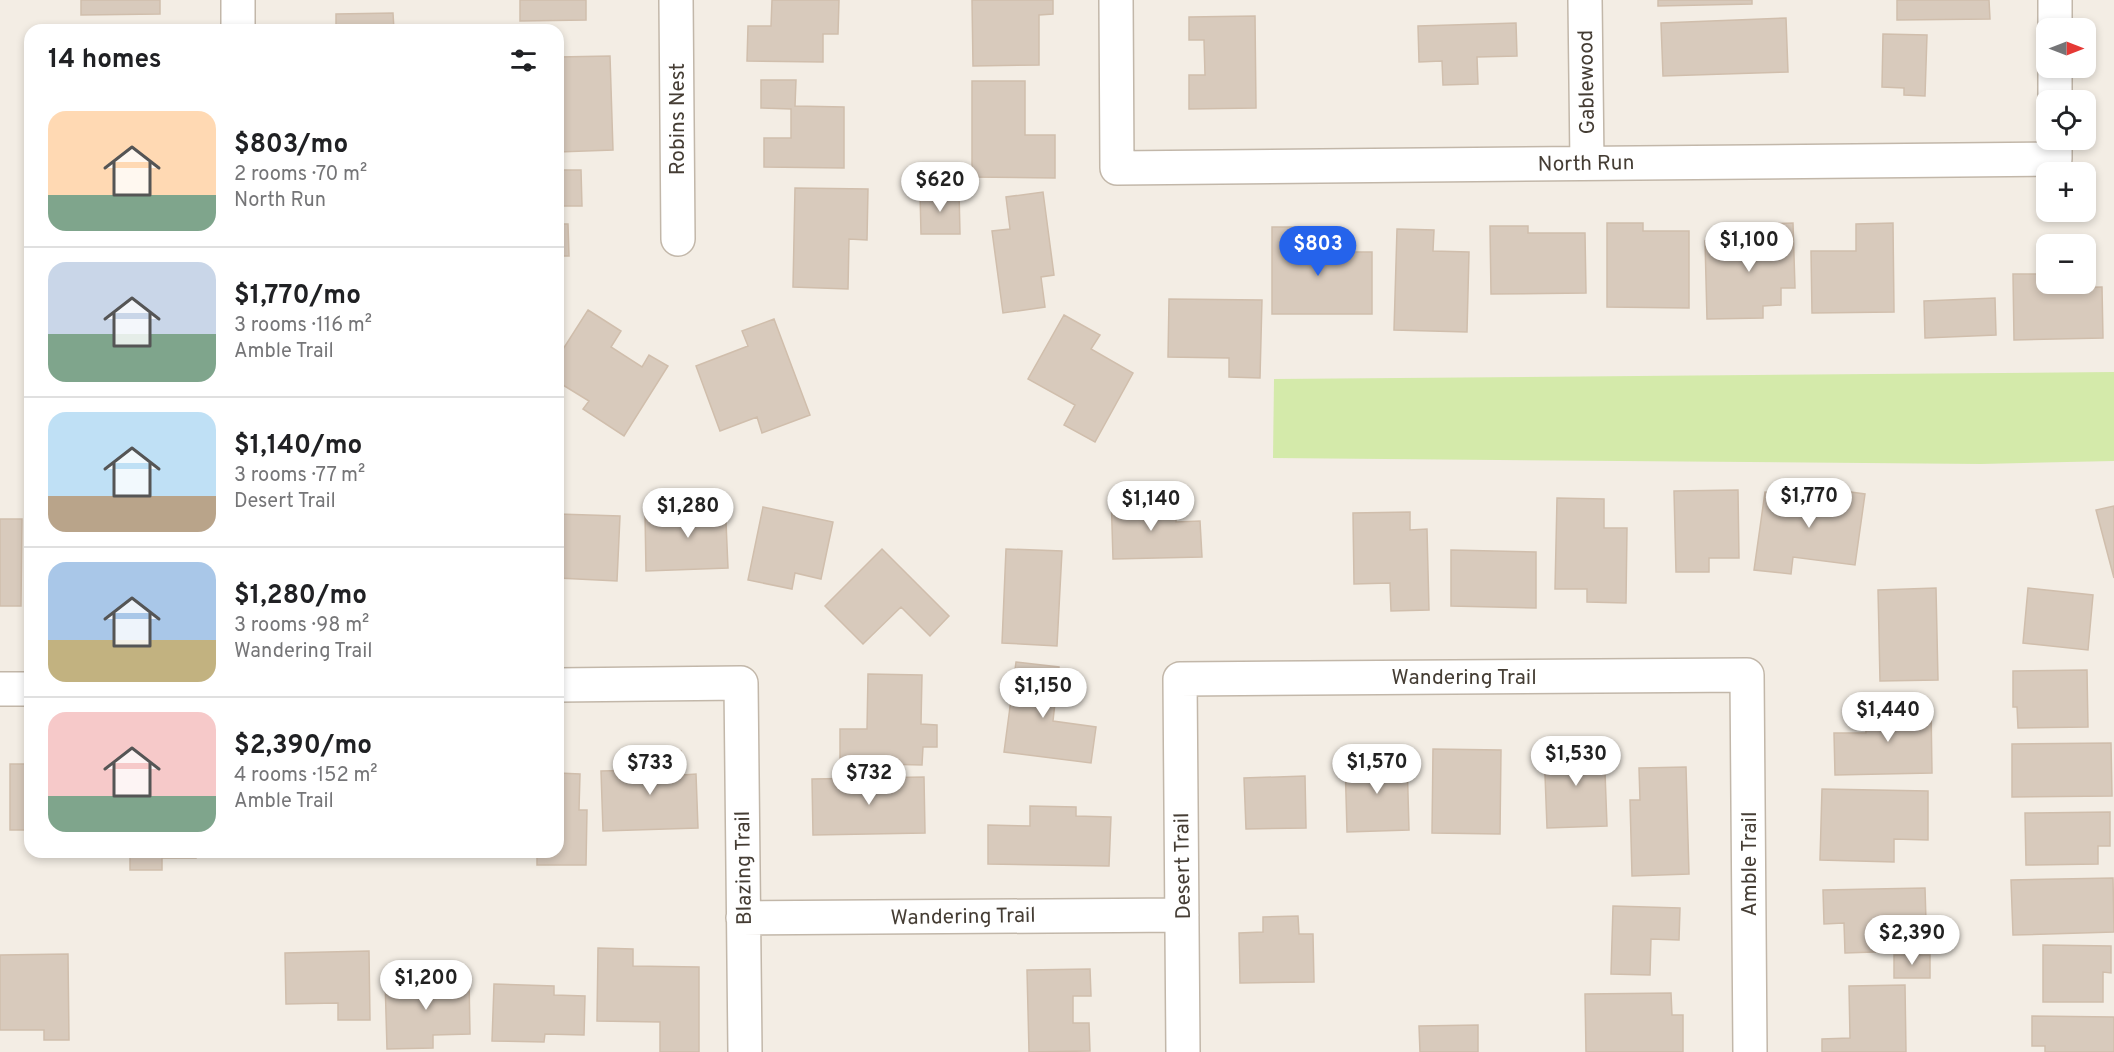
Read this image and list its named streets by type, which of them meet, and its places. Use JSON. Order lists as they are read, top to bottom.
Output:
{
  "streets": {
    "street": [
      "Gablewood",
      "Robins Nest",
      "North Run",
      "Wandering Trail",
      "Amble Trail",
      "Desert Trail",
      "Blazing Trail"
    ]
  },
  "crossings": [
    ["Gablewood", "North Run"],
    ["Wandering Trail", "Amble Trail"],
    ["Wandering Trail", "Desert Trail"],
    ["Wandering Trail", "Blazing Trail"]
  ],
  "north": "right",
  "page": {
    "map_buttons": ["+", "−"],
    "heading": "14 homes",
    "list": [
      {
        "name": "$803/mo",
        "note": "2 rooms · 70 m² · North Run"
      },
      {
        "name": "$1,770/mo",
        "note": "3 rooms · 116 m² · Amble Trail"
      },
      {
        "name": "$1,140/mo",
        "note": "3 rooms · 77 m² · Desert Trail"
      },
      {
        "name": "$1,280/mo",
        "note": "3 rooms · 98 m² · Wandering Trail"
      },
      {
        "name": "$2,390/mo",
        "note": "4 rooms · 152 m² · Amble Trail"
      }
    ],
    "price": [
      "$620",
      "$1,100",
      "$803",
      "$1,770",
      "$1,140",
      "$1,280",
      "$1,150",
      "$1,440",
      "$1,530",
      "$1,570",
      "$733",
      "$732",
      "$2,390",
      "$1,200"
    ]
  }
}
